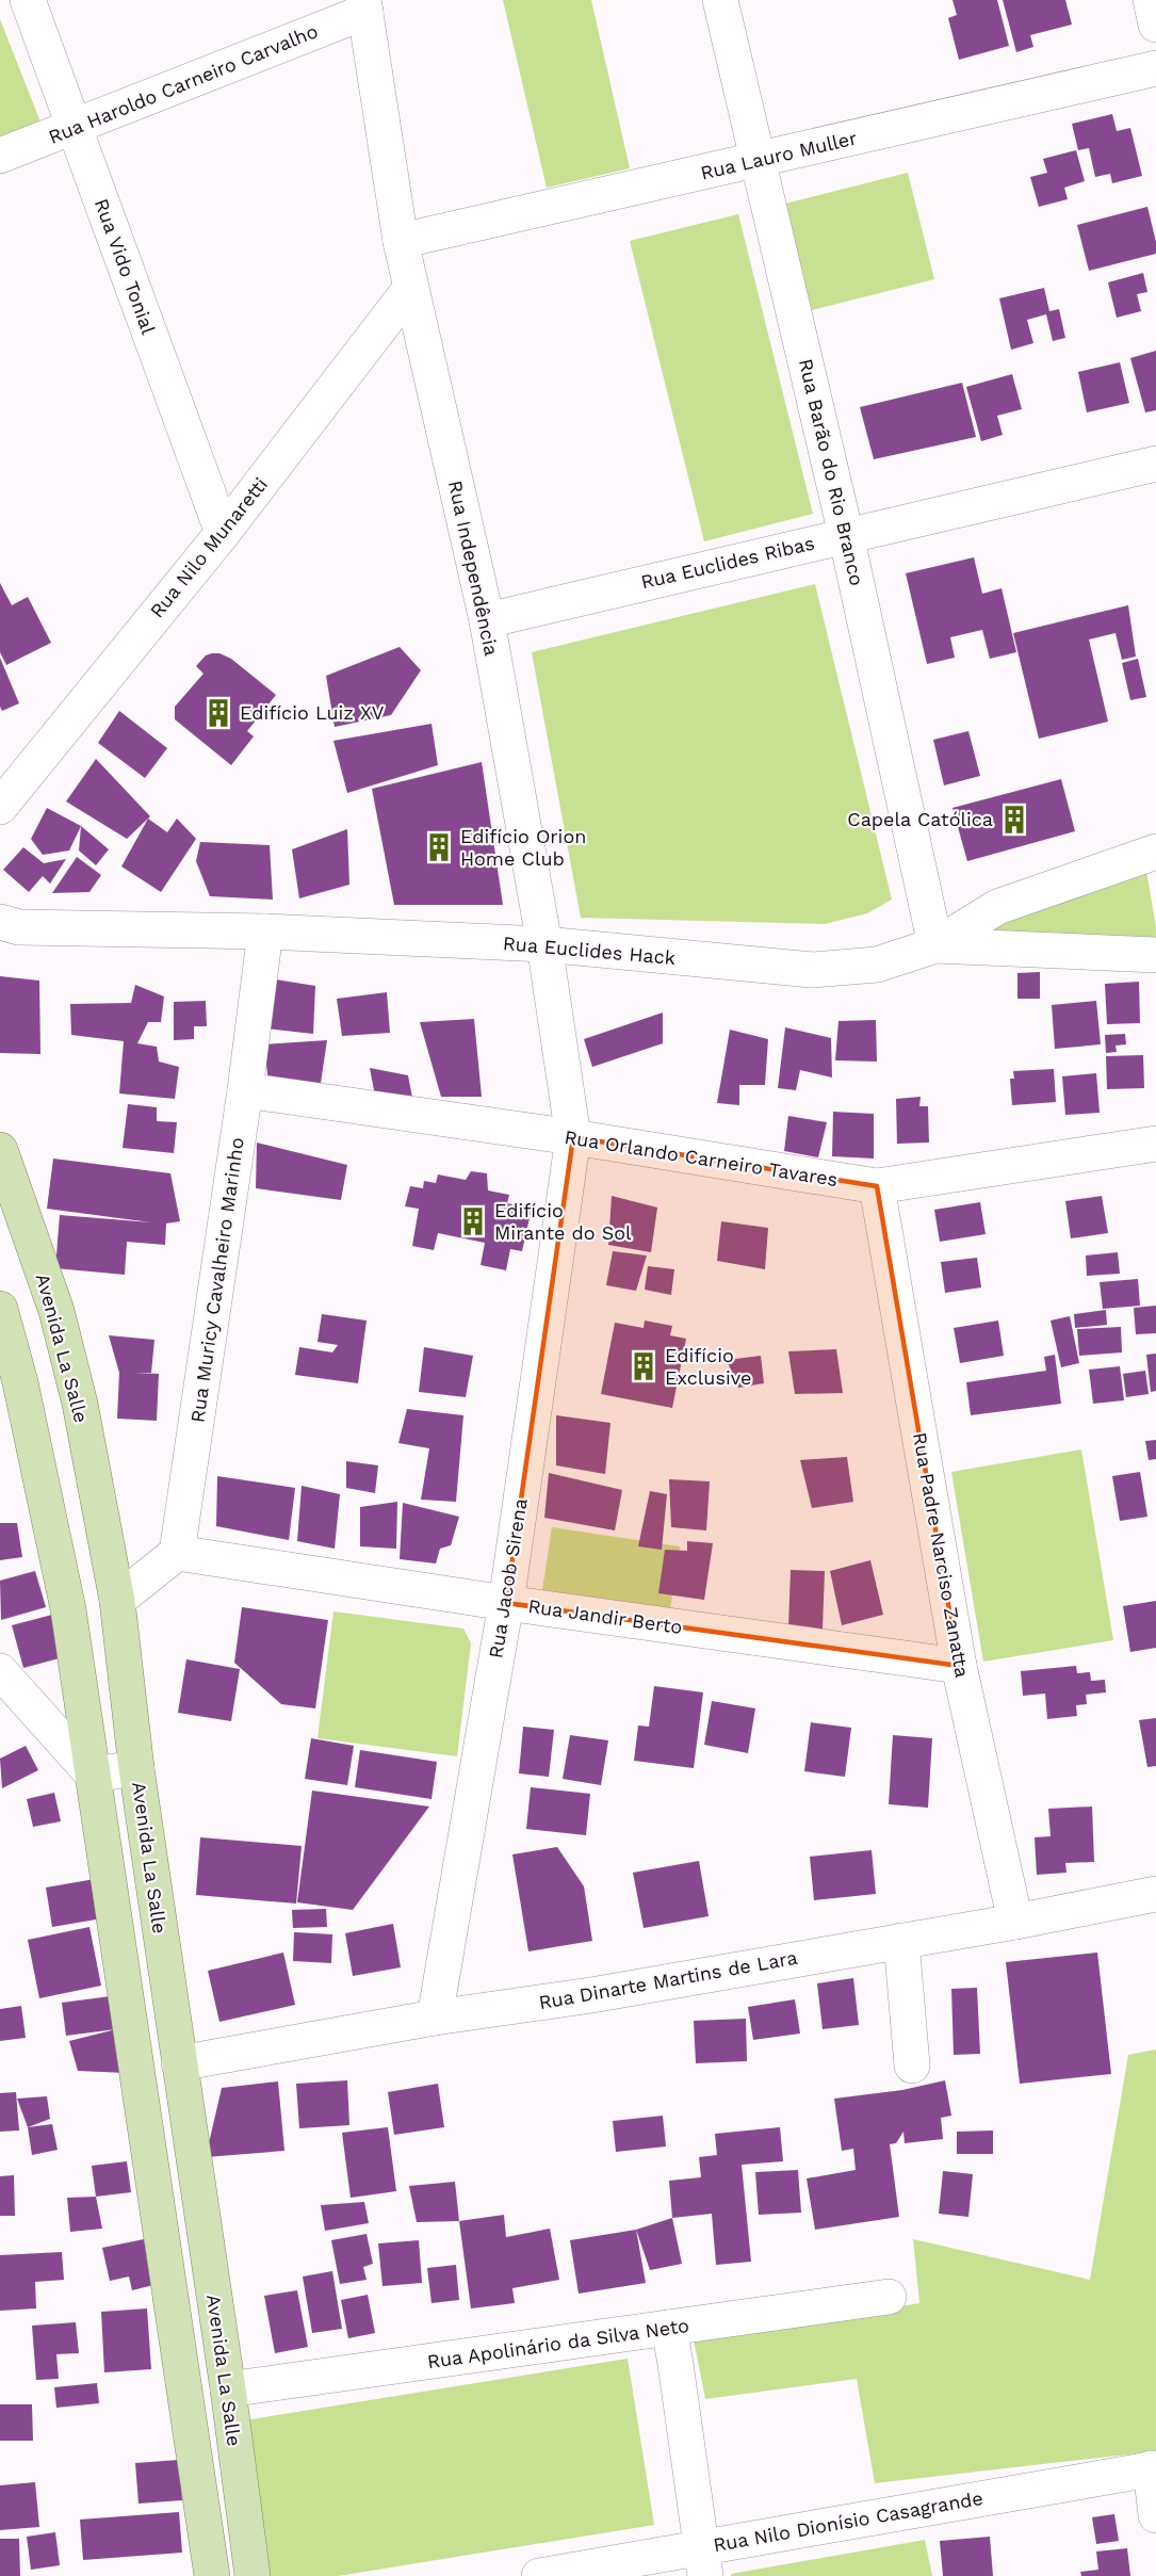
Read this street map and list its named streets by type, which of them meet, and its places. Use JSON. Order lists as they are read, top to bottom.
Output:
{
  "streets": {
    "main road": ["Avenida La Salle"],
    "street": [
      "Rua Haroldo Carneiro Carvalho",
      "Rua Lauro Muller",
      "Rua Vido Tonial",
      "Rua Barão do Rio Branco",
      "Rua Nilo Munaretti",
      "Rua Euclides Ribas",
      "Rua Independência",
      "Rua Euclides Hack",
      "Rua Orlando Carneiro Tavares",
      "Rua Muricy Cavalheiro Marinho",
      "Rua Padre Narciso Zanatta",
      "Rua Jacob Sirena",
      "Rua Jandir Berto",
      "Rua Dinarte Martins de Lara",
      "Rua Apolinário da Silva Neto",
      "Rua Nilo Dionísio Casagrande"
    ]
  },
  "crossings": [
    ["Rua Haroldo Carneiro Carvalho", "Rua Vido Tonial"],
    ["Rua Haroldo Carneiro Carvalho", "Rua Independência"],
    ["Rua Lauro Muller", "Rua Barão do Rio Branco"],
    ["Rua Lauro Muller", "Rua Independência"],
    ["Rua Vido Tonial", "Rua Nilo Munaretti"],
    ["Rua Barão do Rio Branco", "Rua Euclides Ribas"],
    ["Rua Barão do Rio Branco", "Rua Euclides Hack"],
    ["Rua Nilo Munaretti", "Rua Independência"],
    ["Rua Euclides Ribas", "Rua Independência"],
    ["Rua Independência", "Rua Euclides Hack"],
    ["Rua Independência", "Rua Orlando Carneiro Tavares"],
    ["Rua Independência", "Rua Jacob Sirena"],
    ["Rua Euclides Hack", "Rua Muricy Cavalheiro Marinho"],
    ["Rua Orlando Carneiro Tavares", "Rua Muricy Cavalheiro Marinho"],
    ["Rua Orlando Carneiro Tavares", "Rua Padre Narciso Zanatta"],
    ["Rua Orlando Carneiro Tavares", "Rua Jacob Sirena"],
    ["Rua Muricy Cavalheiro Marinho", "Rua Jandir Berto"],
    ["Avenida La Salle", "Rua Dinarte Martins de Lara"],
    ["Avenida La Salle", "Rua Apolinário da Silva Neto"],
    ["Rua Padre Narciso Zanatta", "Rua Jandir Berto"],
    ["Rua Padre Narciso Zanatta", "Rua Dinarte Martins de Lara"],
    ["Rua Jacob Sirena", "Rua Jandir Berto"],
    ["Rua Jacob Sirena", "Rua Dinarte Martins de Lara"]
  ],
  "places": {
    "building": [
      "Edifício Luiz XV",
      "Capela Católica",
      "Edifício Orion Home Club",
      "Edifício Mirante do Sol",
      "Edifício Exclusive"
    ]
  }
}
